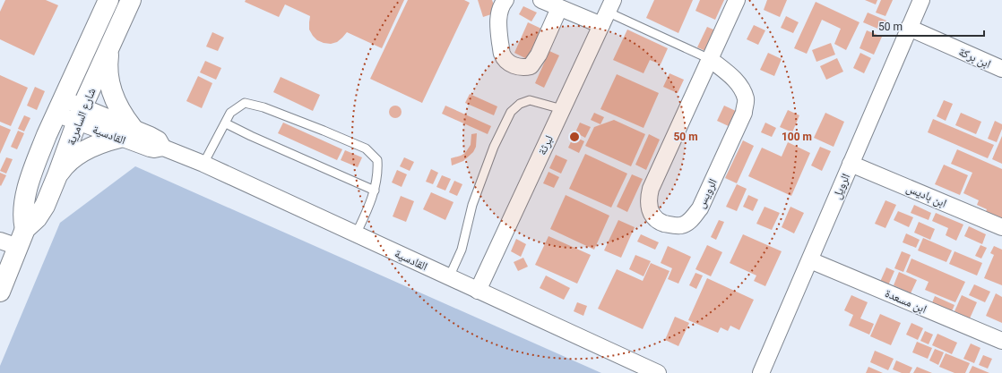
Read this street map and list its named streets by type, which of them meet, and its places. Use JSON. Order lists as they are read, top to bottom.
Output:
{
  "streets": {
    "street": [
      "ابن بركة",
      "شارع السامرية",
      "القادسية",
      "لبرثة",
      "الرويل",
      "الرويس",
      "ابن باديس",
      "ابن مسعدة"
    ]
  },
  "crossings": [
    ["ابن بركة", "الرويل"],
    ["شارع السامرية", "القادسية"],
    ["القادسية", "لبرثة"],
    ["الرويل", "ابن باديس"],
    ["الرويل", "ابن مسعدة"]
  ],
  "scale_bar": "50 m",
  "rings": ["50 m", "100 m"]
}
